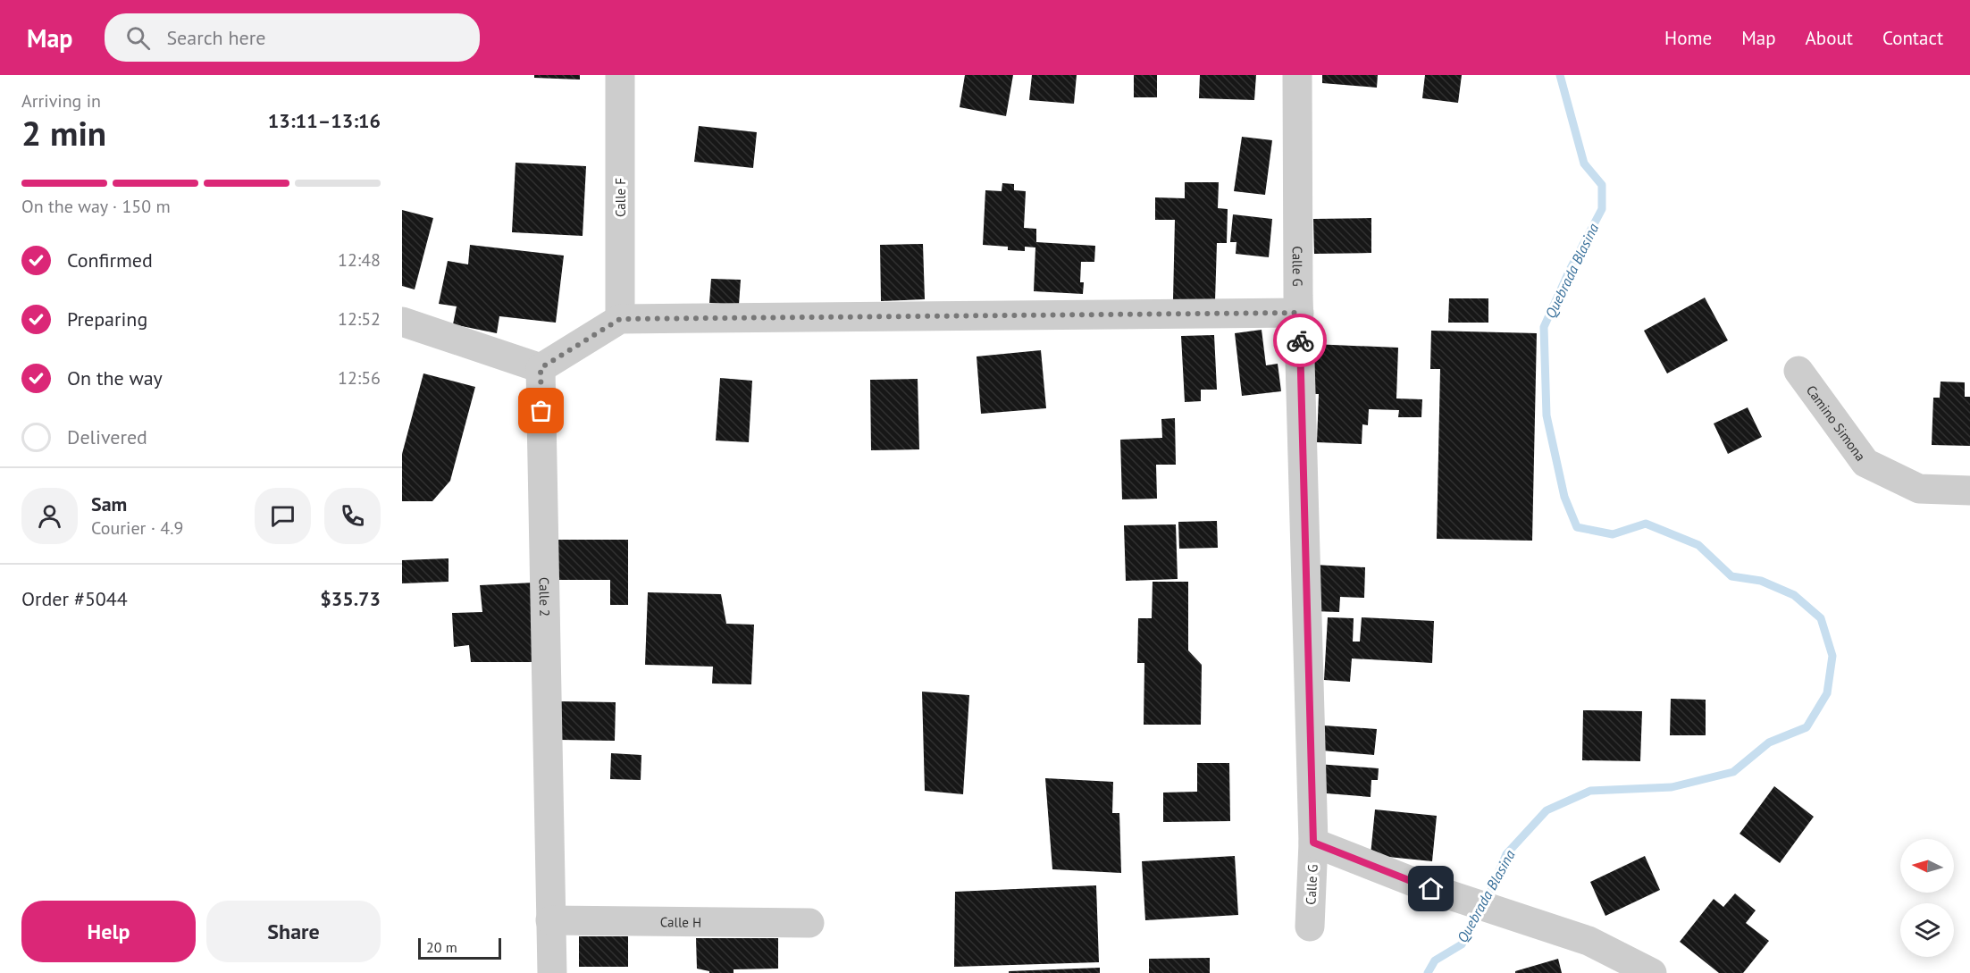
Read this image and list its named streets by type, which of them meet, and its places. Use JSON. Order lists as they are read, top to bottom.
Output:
{
  "streets": {
    "street": [
      "Calle F",
      "Calle G",
      "Camino Simona",
      "Calle 2",
      "Calle H"
    ]
  },
  "crossings": [
    ["Calle 2", "Calle H"]
  ],
  "water": ["Quebrada Blasina"],
  "scale_bar": "20 m",
  "north": "left",
  "page": {
    "header": "Map",
    "search": "Search here",
    "nav": [
      "Home",
      "Map",
      "About",
      "Contact"
    ],
    "heading": ["2 min", "Arriving in", "13:11–13:16"],
    "panel": [
      "Sam",
      "Courier · 4.9",
      "Order #5044",
      "$35.73"
    ],
    "bar": "On the way · 150 m",
    "list": [
      ["Confirmed", "12:48"],
      ["Preparing", "12:52"],
      ["On the way", "12:56"],
      "Delivered"
    ],
    "buttons": ["Help", "Share"],
    "scale": "20 m"
  }
}
